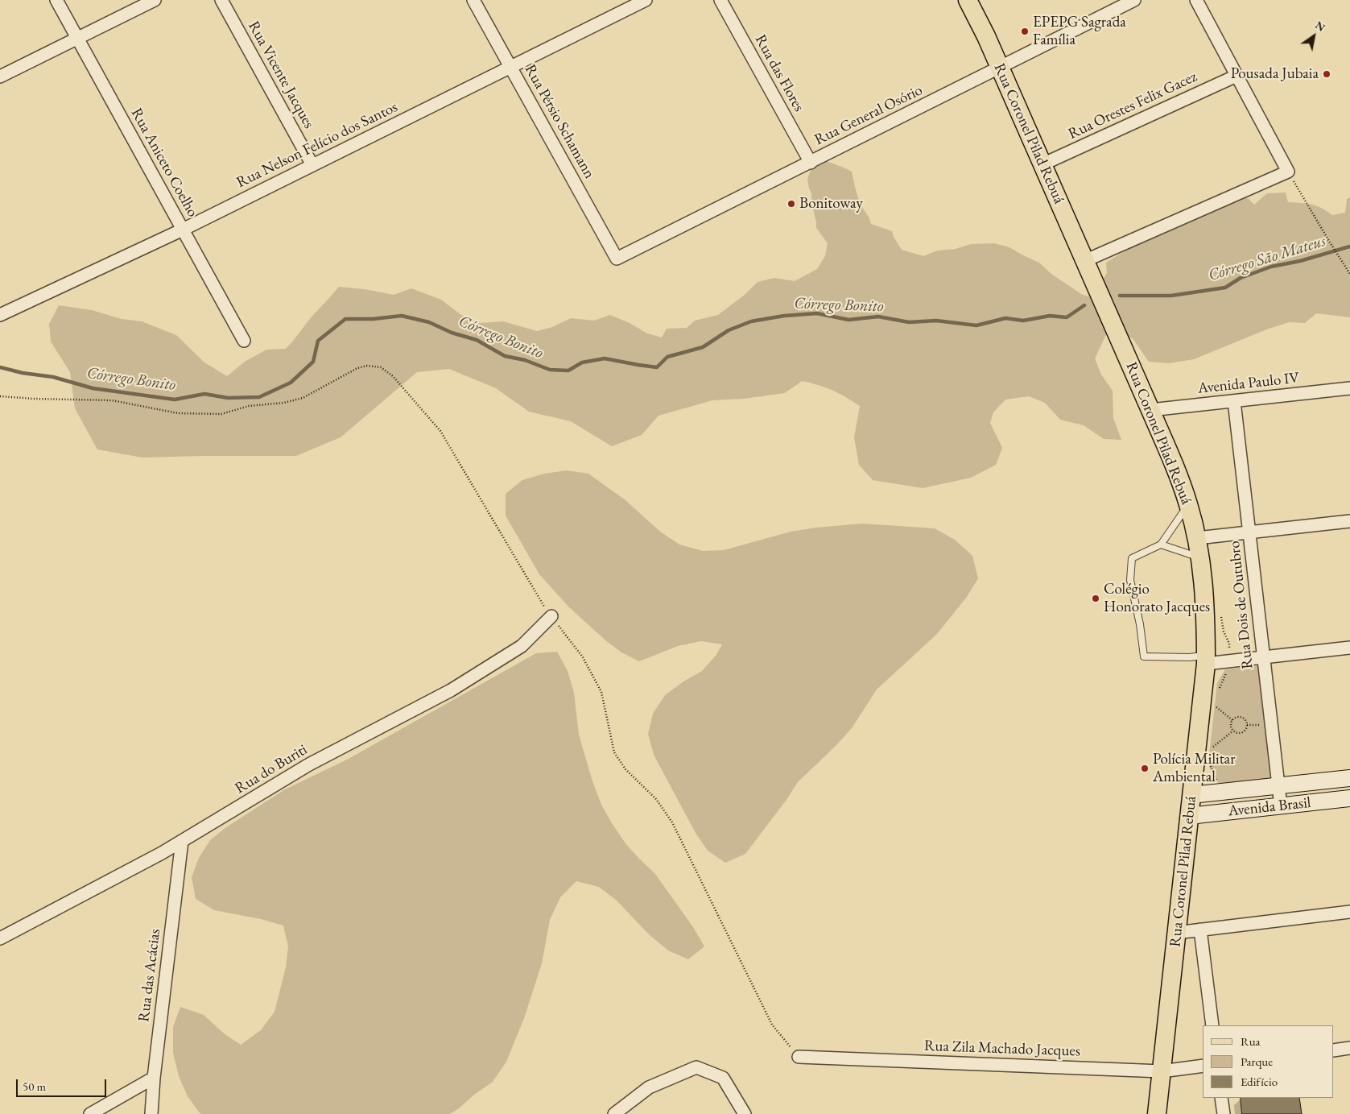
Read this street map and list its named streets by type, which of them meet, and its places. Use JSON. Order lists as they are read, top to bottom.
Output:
{
  "streets": {
    "main road": ["Rua Coronel Pilad Rebuá"],
    "street": [
      "Rua das Flores",
      "Rua Vicente Jacques",
      "Rua Orestes Felix Gacez",
      "Rua General Osório",
      "Rua Pérsio Schamann",
      "Rua Nelson Felício dos Santos",
      "Rua Aniceto Coelho",
      "Avenida Paulo IV",
      "Rua Dois de Outubro",
      "Rua do Buriti",
      "Avenida Brasil",
      "Rua das Acácias",
      "Rua Zila Machado Jacques"
    ]
  },
  "crossings": [
    ["Rua das Flores", "Rua General Osório"],
    ["Rua Vicente Jacques", "Rua Nelson Felício dos Santos"],
    ["Rua Orestes Felix Gacez", "Rua Coronel Pilad Rebuá"],
    ["Rua General Osório", "Rua Pérsio Schamann"],
    ["Rua General Osório", "Rua Coronel Pilad Rebuá"],
    ["Rua Pérsio Schamann", "Rua Nelson Felício dos Santos"],
    ["Rua Coronel Pilad Rebuá", "Avenida Paulo IV"],
    ["Rua Coronel Pilad Rebuá", "Avenida Brasil"],
    ["Rua Coronel Pilad Rebuá", "Rua Zila Machado Jacques"],
    ["Rua Nelson Felício dos Santos", "Rua Aniceto Coelho"],
    ["Avenida Paulo IV", "Rua Dois de Outubro"],
    ["Rua Dois de Outubro", "Avenida Brasil"],
    ["Rua do Buriti", "Rua das Acácias"]
  ],
  "water": ["Córrego São Mateus", "Córrego Bonito"],
  "places": [
    "EPEPG Sagrada Família",
    "Pousada Jubaia",
    "Bonitoway",
    "Colégio Honorato Jacques",
    "Polícia Militar Ambiental"
  ],
  "legend": ["Rua", "Parque", "Edifício"],
  "scale_bar": "50 m",
  "north": "top right"
}
